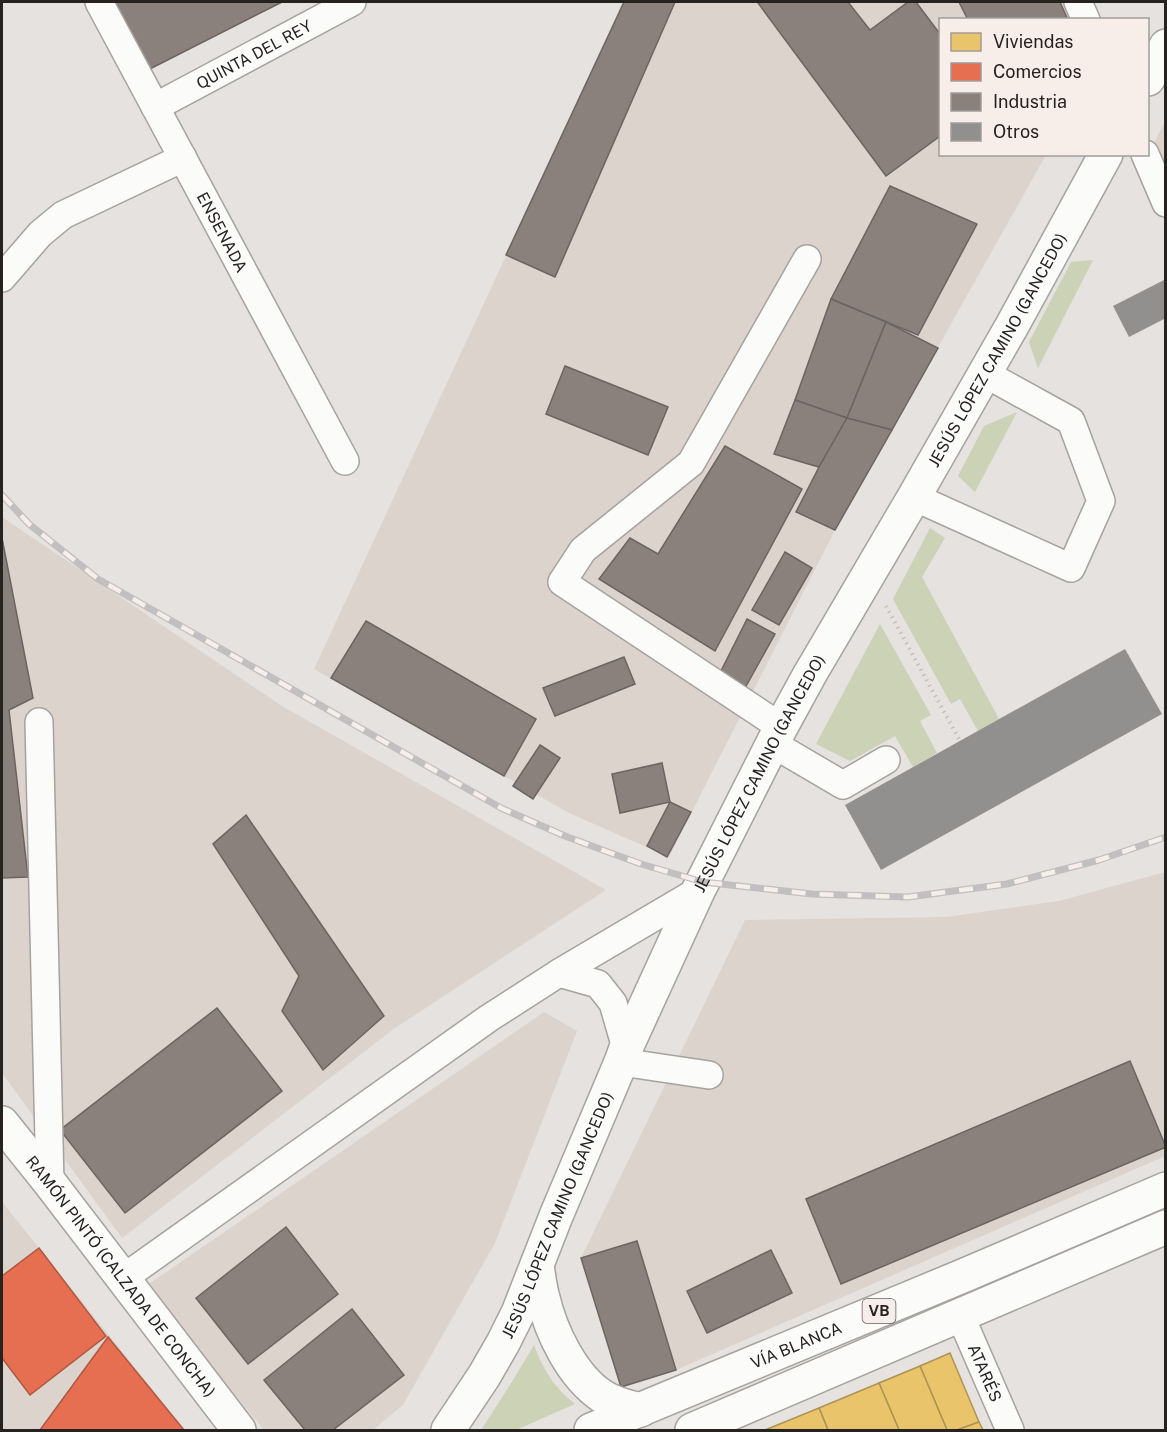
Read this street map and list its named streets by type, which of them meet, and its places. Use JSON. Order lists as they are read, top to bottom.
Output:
{
  "streets": {
    "main road": [
      "JESÚS LÓPEZ CAMINO (GANCEDO)",
      "RAMÓN PINTÓ (CALZADA DE CONCHA)",
      "VB",
      "VÍA BLANCA"
    ],
    "street": ["QUINTA DEL REY", "ENSENADA", "ATARÉS"]
  },
  "crossings": [
    ["QUINTA DEL REY", "ENSENADA"],
    ["VB", "ATARÉS"]
  ],
  "legend": [
    "Viviendas",
    "Comercios",
    "Industria",
    "Otros"
  ]
}
